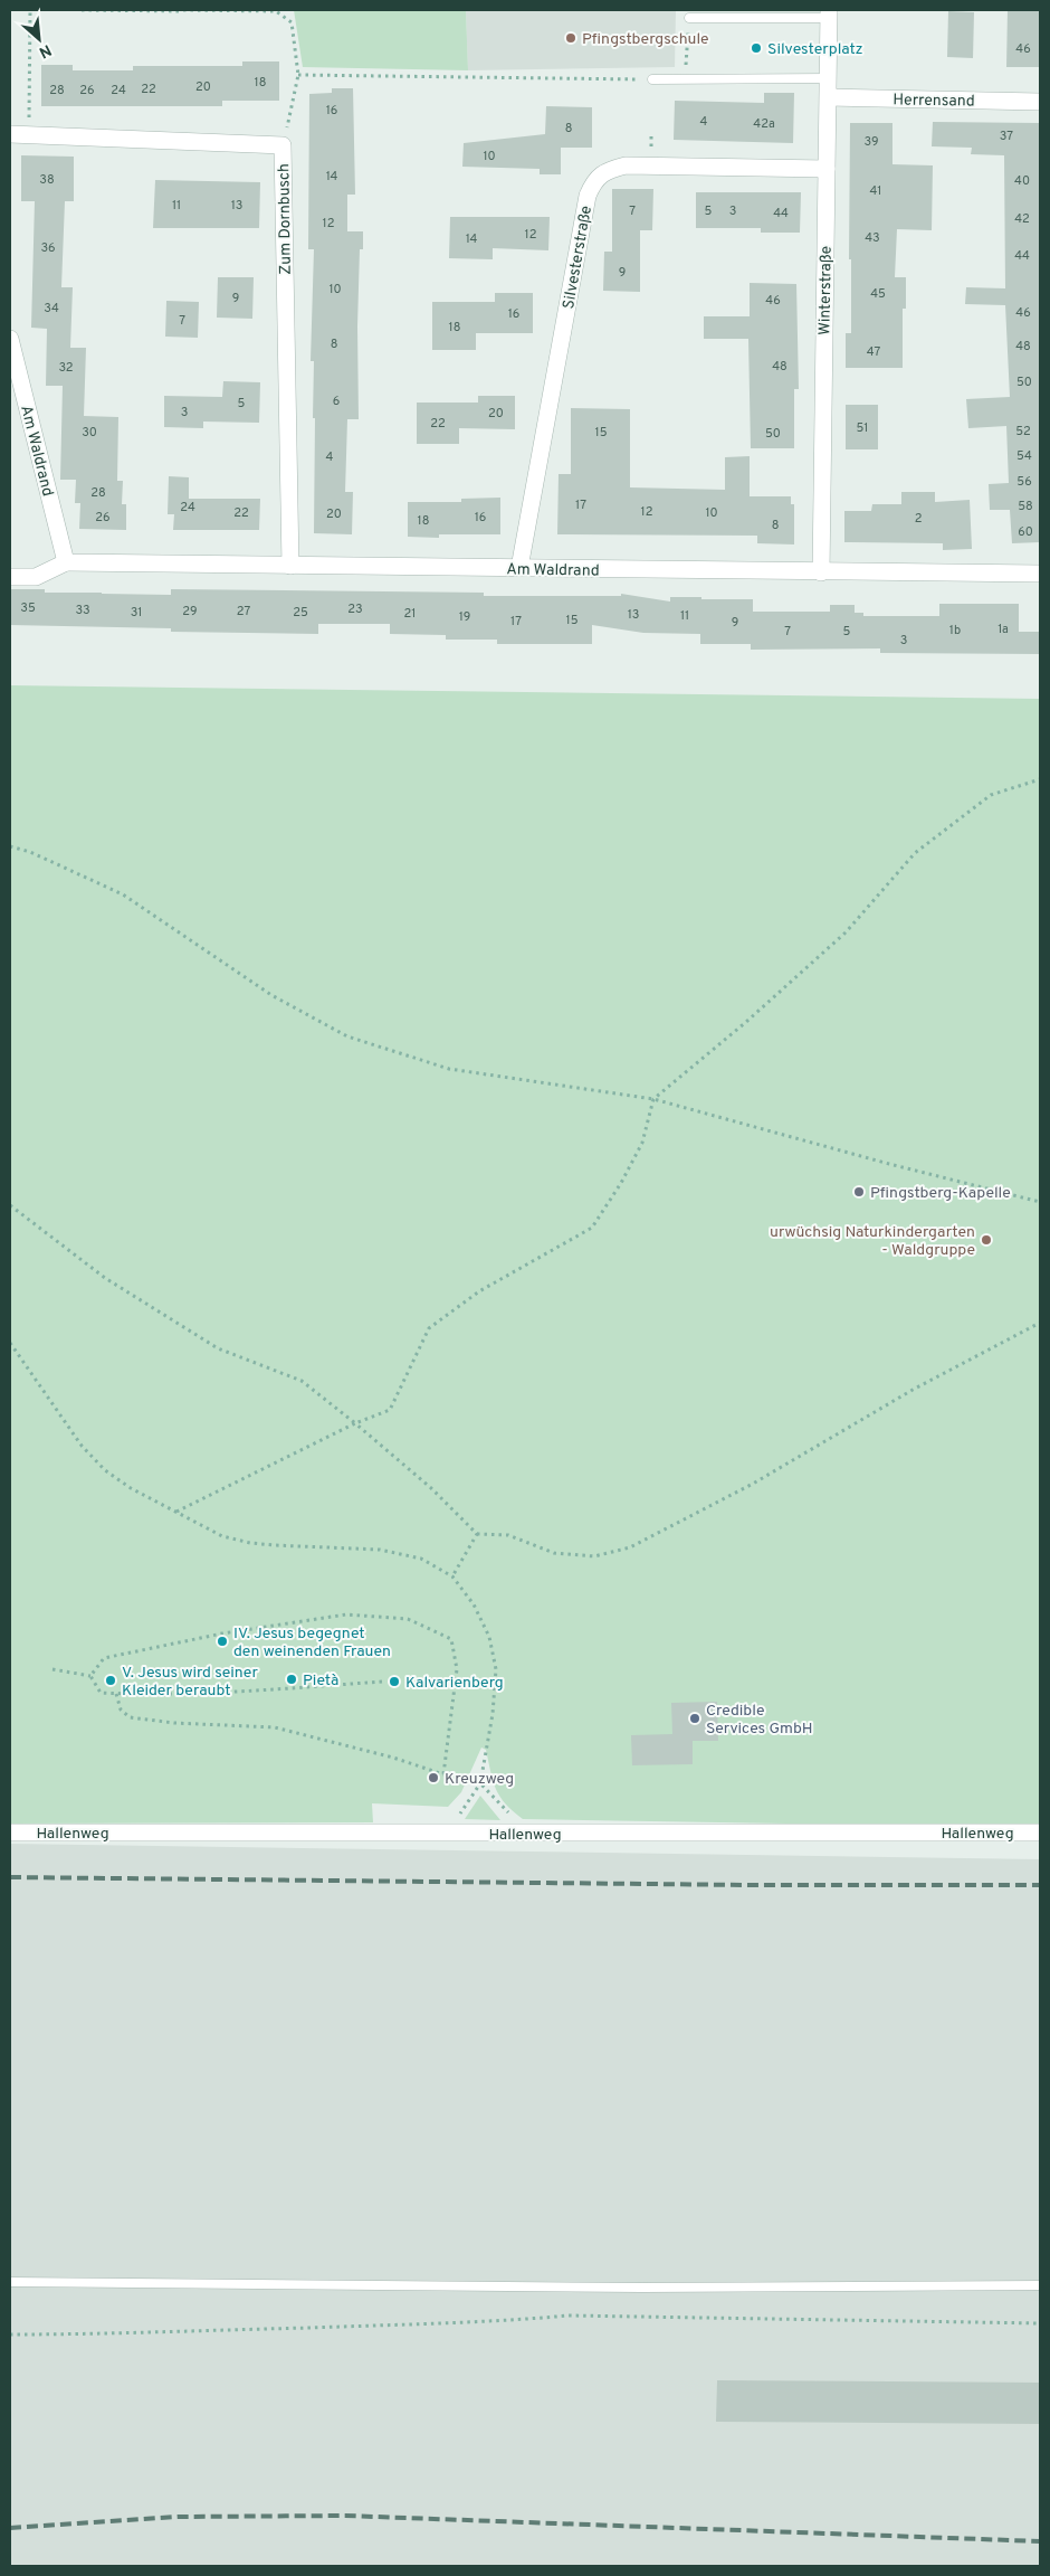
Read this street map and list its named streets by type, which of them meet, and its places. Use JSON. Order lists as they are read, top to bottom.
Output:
{
  "streets": {
    "street": [
      "Herrensand",
      "Zum Dornbusch",
      "Silvesterstraße",
      "Winterstraße",
      "Am Waldrand",
      "Hallenweg"
    ]
  },
  "crossings": [
    ["Herrensand", "Winterstraße"],
    ["Zum Dornbusch", "Am Waldrand"],
    ["Silvesterstraße", "Winterstraße"],
    ["Silvesterstraße", "Am Waldrand"],
    ["Winterstraße", "Am Waldrand"]
  ],
  "places": [
    "Pfingstbergschule",
    "Silvesterplatz",
    "Pfingstberg-Kapelle",
    "urwüchsig Naturkindergarten - Waldgruppe",
    "IV. Jesus begegnet den weinenden Frauen",
    "Pietà",
    "V. Jesus wird seiner Kleider beraubt",
    "Kalvarienberg",
    "Credible Services GmbH",
    "Kreuzweg"
  ],
  "house_numbers": [
    "46",
    "18",
    "20",
    "22",
    "28",
    "26",
    "24",
    "16",
    "4",
    "42a",
    "8",
    "37",
    "39",
    "10",
    "14",
    "38",
    "40",
    "41",
    "11",
    "13",
    "7",
    "5",
    "3",
    "44",
    "42",
    "12",
    "12",
    "43",
    "14",
    "36",
    "44",
    "9",
    "10",
    "45",
    "9",
    "46",
    "34",
    "46",
    "16",
    "7",
    "18",
    "8",
    "48",
    "47",
    "48",
    "32",
    "50",
    "6",
    "5",
    "3",
    "20",
    "22",
    "51",
    "52",
    "30",
    "15",
    "50",
    "54",
    "4",
    "56",
    "28",
    "17",
    "58",
    "24",
    "12",
    "22",
    "10",
    "20",
    "26",
    "16",
    "2",
    "18",
    "8",
    "60",
    "35",
    "23",
    "33",
    "29",
    "27",
    "31",
    "25",
    "21",
    "13",
    "11",
    "19",
    "15",
    "17",
    "9",
    "1a",
    "1b",
    "7",
    "5",
    "3"
  ],
  "north": "bottom right"
}
